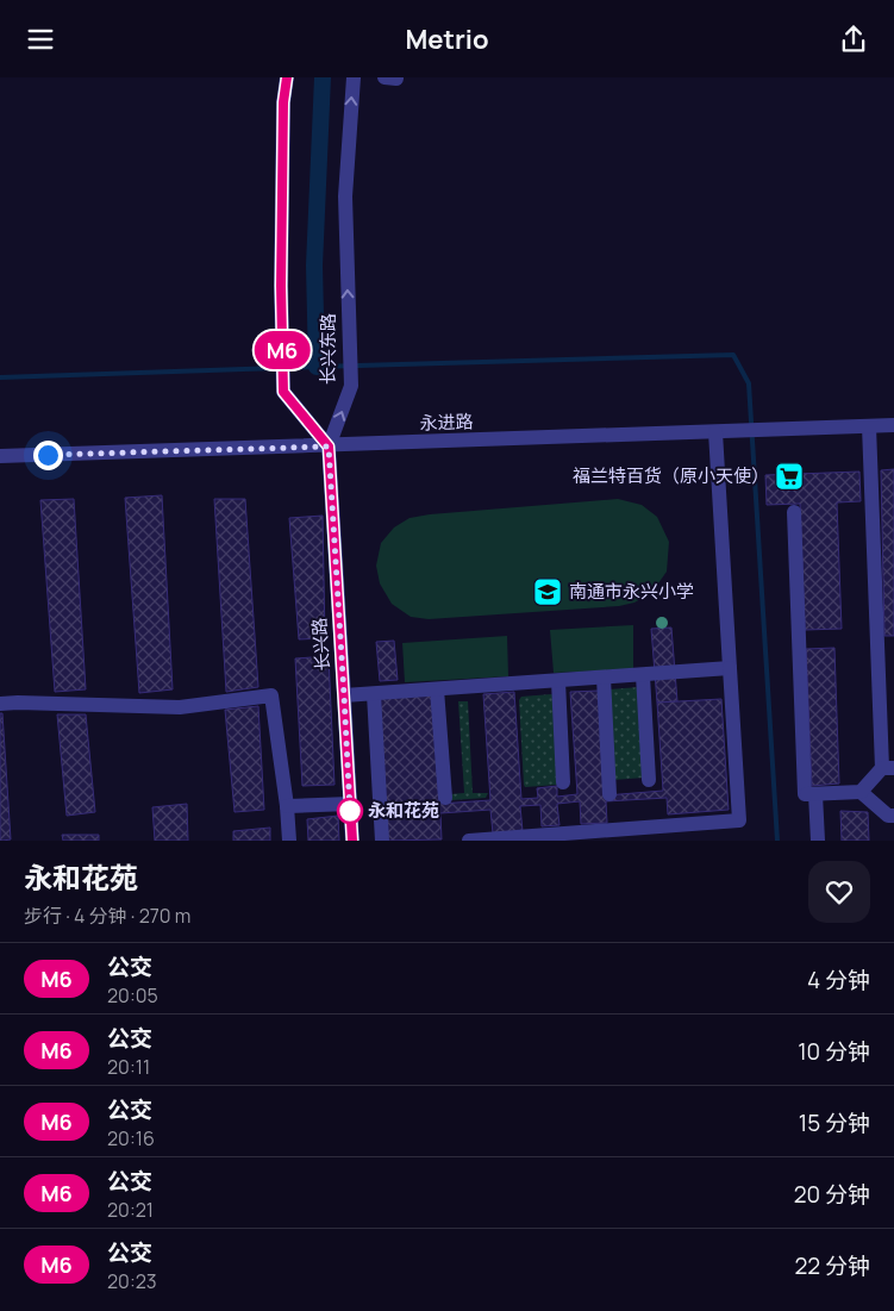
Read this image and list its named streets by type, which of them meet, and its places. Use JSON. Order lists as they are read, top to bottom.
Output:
{
  "streets": {
    "street": ["长兴东路", "永进路", "长兴路"]
  },
  "crossings": [
    ["长兴东路", "永进路"],
    ["长兴东路", "长兴路"],
    ["永进路", "长兴路"]
  ],
  "places": {
    "supermarket": ["福兰特百货（原小天使）"],
    "school or university": ["南通市永兴小学"],
    "other": ["永和花苑"]
  },
  "lines": ["bus line M6"],
  "page": {
    "header": "Metrio",
    "on_map": "M6",
    "heading": ["永和花苑", "步行 · 4 分钟 · 270 m"],
    "list": [
      {
        "mark": "M6",
        "name": "公交",
        "note": "20:05",
        "value": "4 分钟"
      },
      {
        "mark": "M6",
        "name": "公交",
        "note": "20:11",
        "value": "10 分钟"
      },
      {
        "mark": "M6",
        "name": "公交",
        "note": "20:16",
        "value": "15 分钟"
      },
      {
        "mark": "M6",
        "name": "公交",
        "note": "20:21",
        "value": "20 分钟"
      },
      {
        "mark": "M6",
        "name": "公交",
        "note": "20:23",
        "value": "22 分钟"
      }
    ]
  }
}
